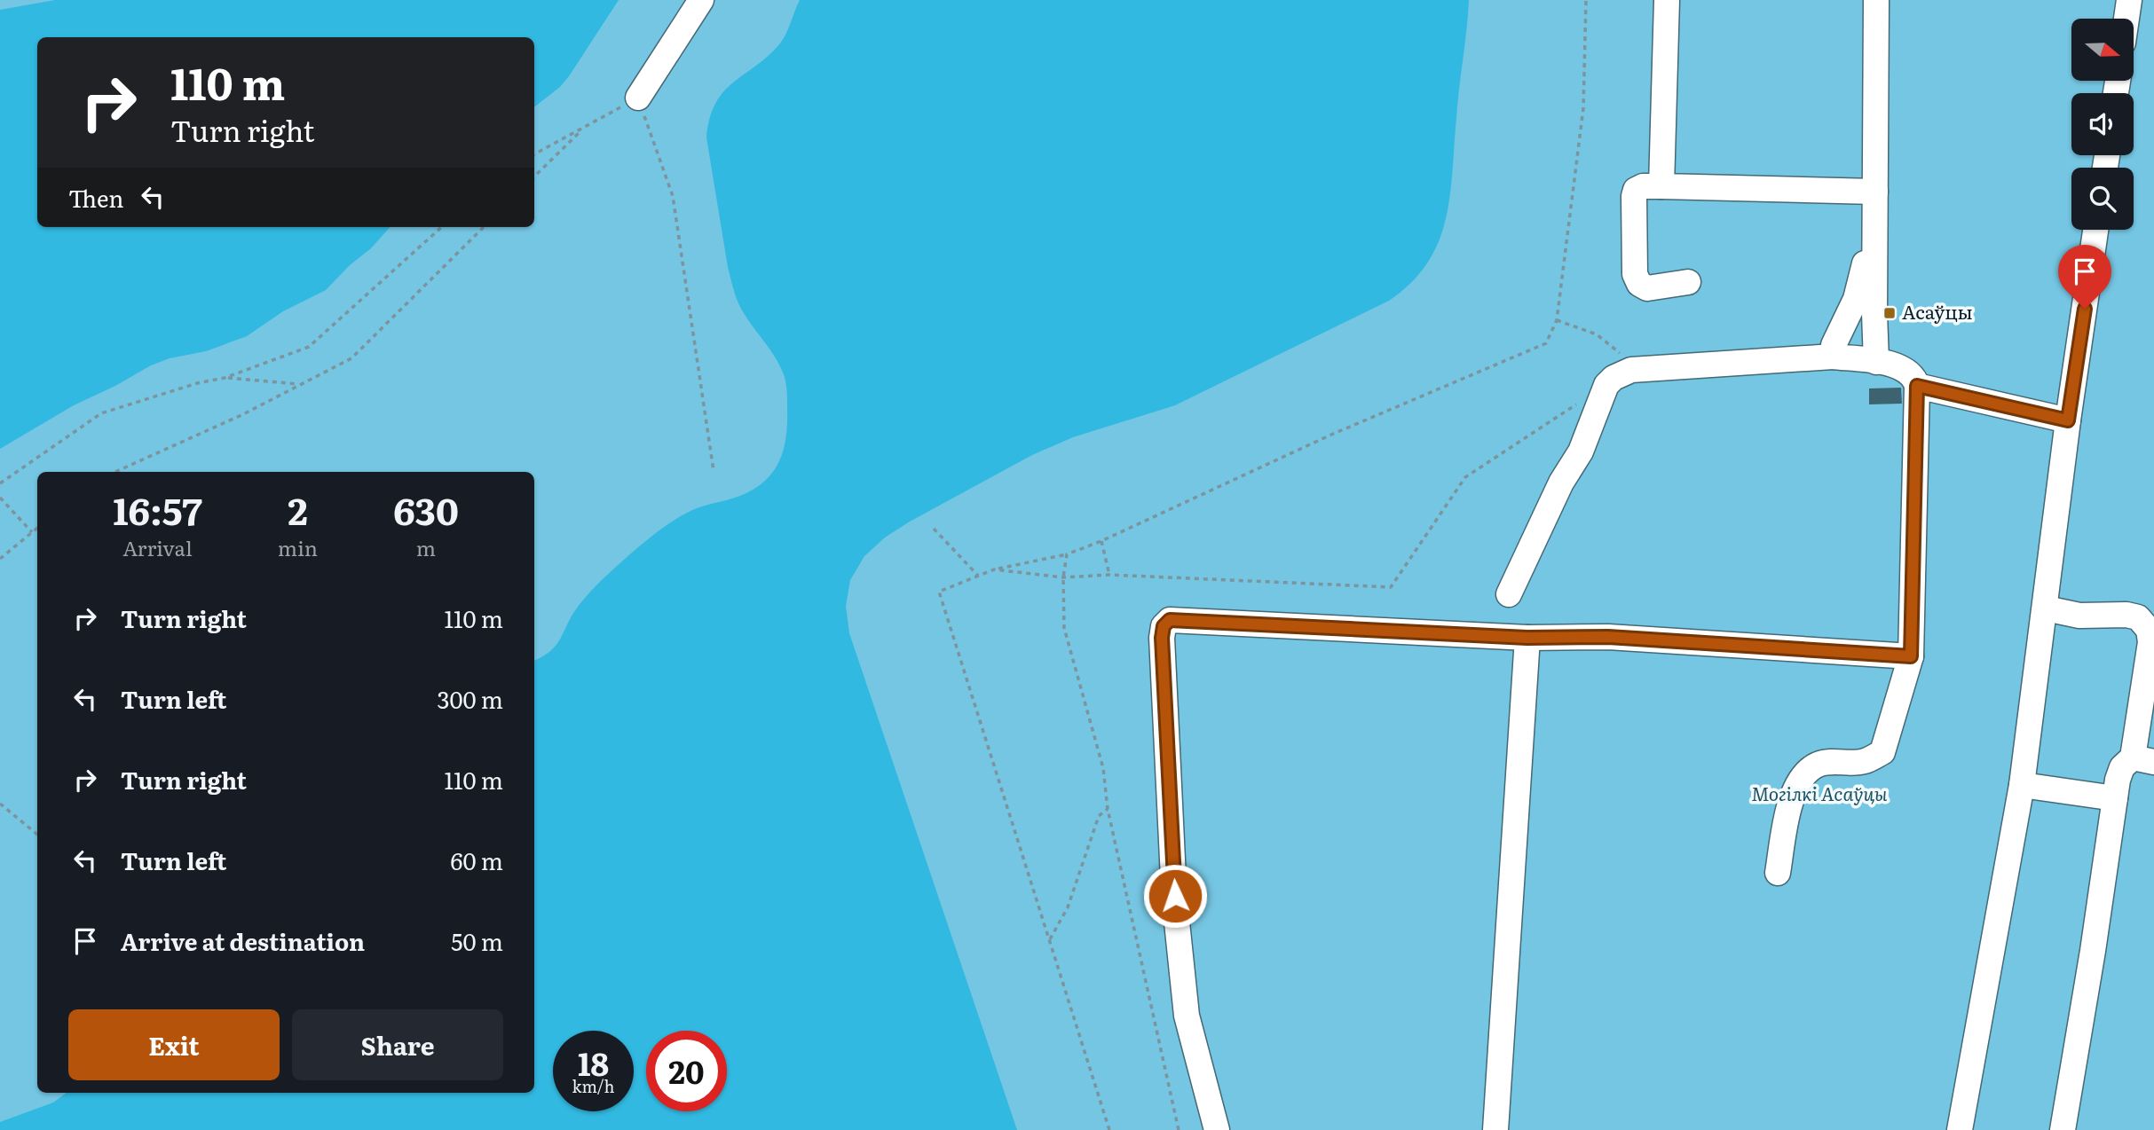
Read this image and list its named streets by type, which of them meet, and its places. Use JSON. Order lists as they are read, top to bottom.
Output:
{
  "parks": ["Могілкі Асаўцы"],
  "places": {
    "transit": ["Асаўцы"]
  },
  "north": "right",
  "page": {
    "turn": ["110 m", "Turn right"],
    "then": "Then",
    "eta": [
      "16:57",
      "Arrival",
      "2",
      "min",
      "630",
      "m"
    ],
    "list": [
      {
        "name": "Turn right",
        "value": "110 m"
      },
      {
        "name": "Turn left",
        "value": "300 m"
      },
      {
        "name": "Turn right",
        "value": "110 m"
      },
      {
        "name": "Turn left",
        "value": "60 m"
      },
      {
        "name": "Arrive at destination",
        "value": "50 m"
      }
    ],
    "buttons": ["Exit", "Share"],
    "speed": "18 km/h",
    "limit": "20"
  }
}
